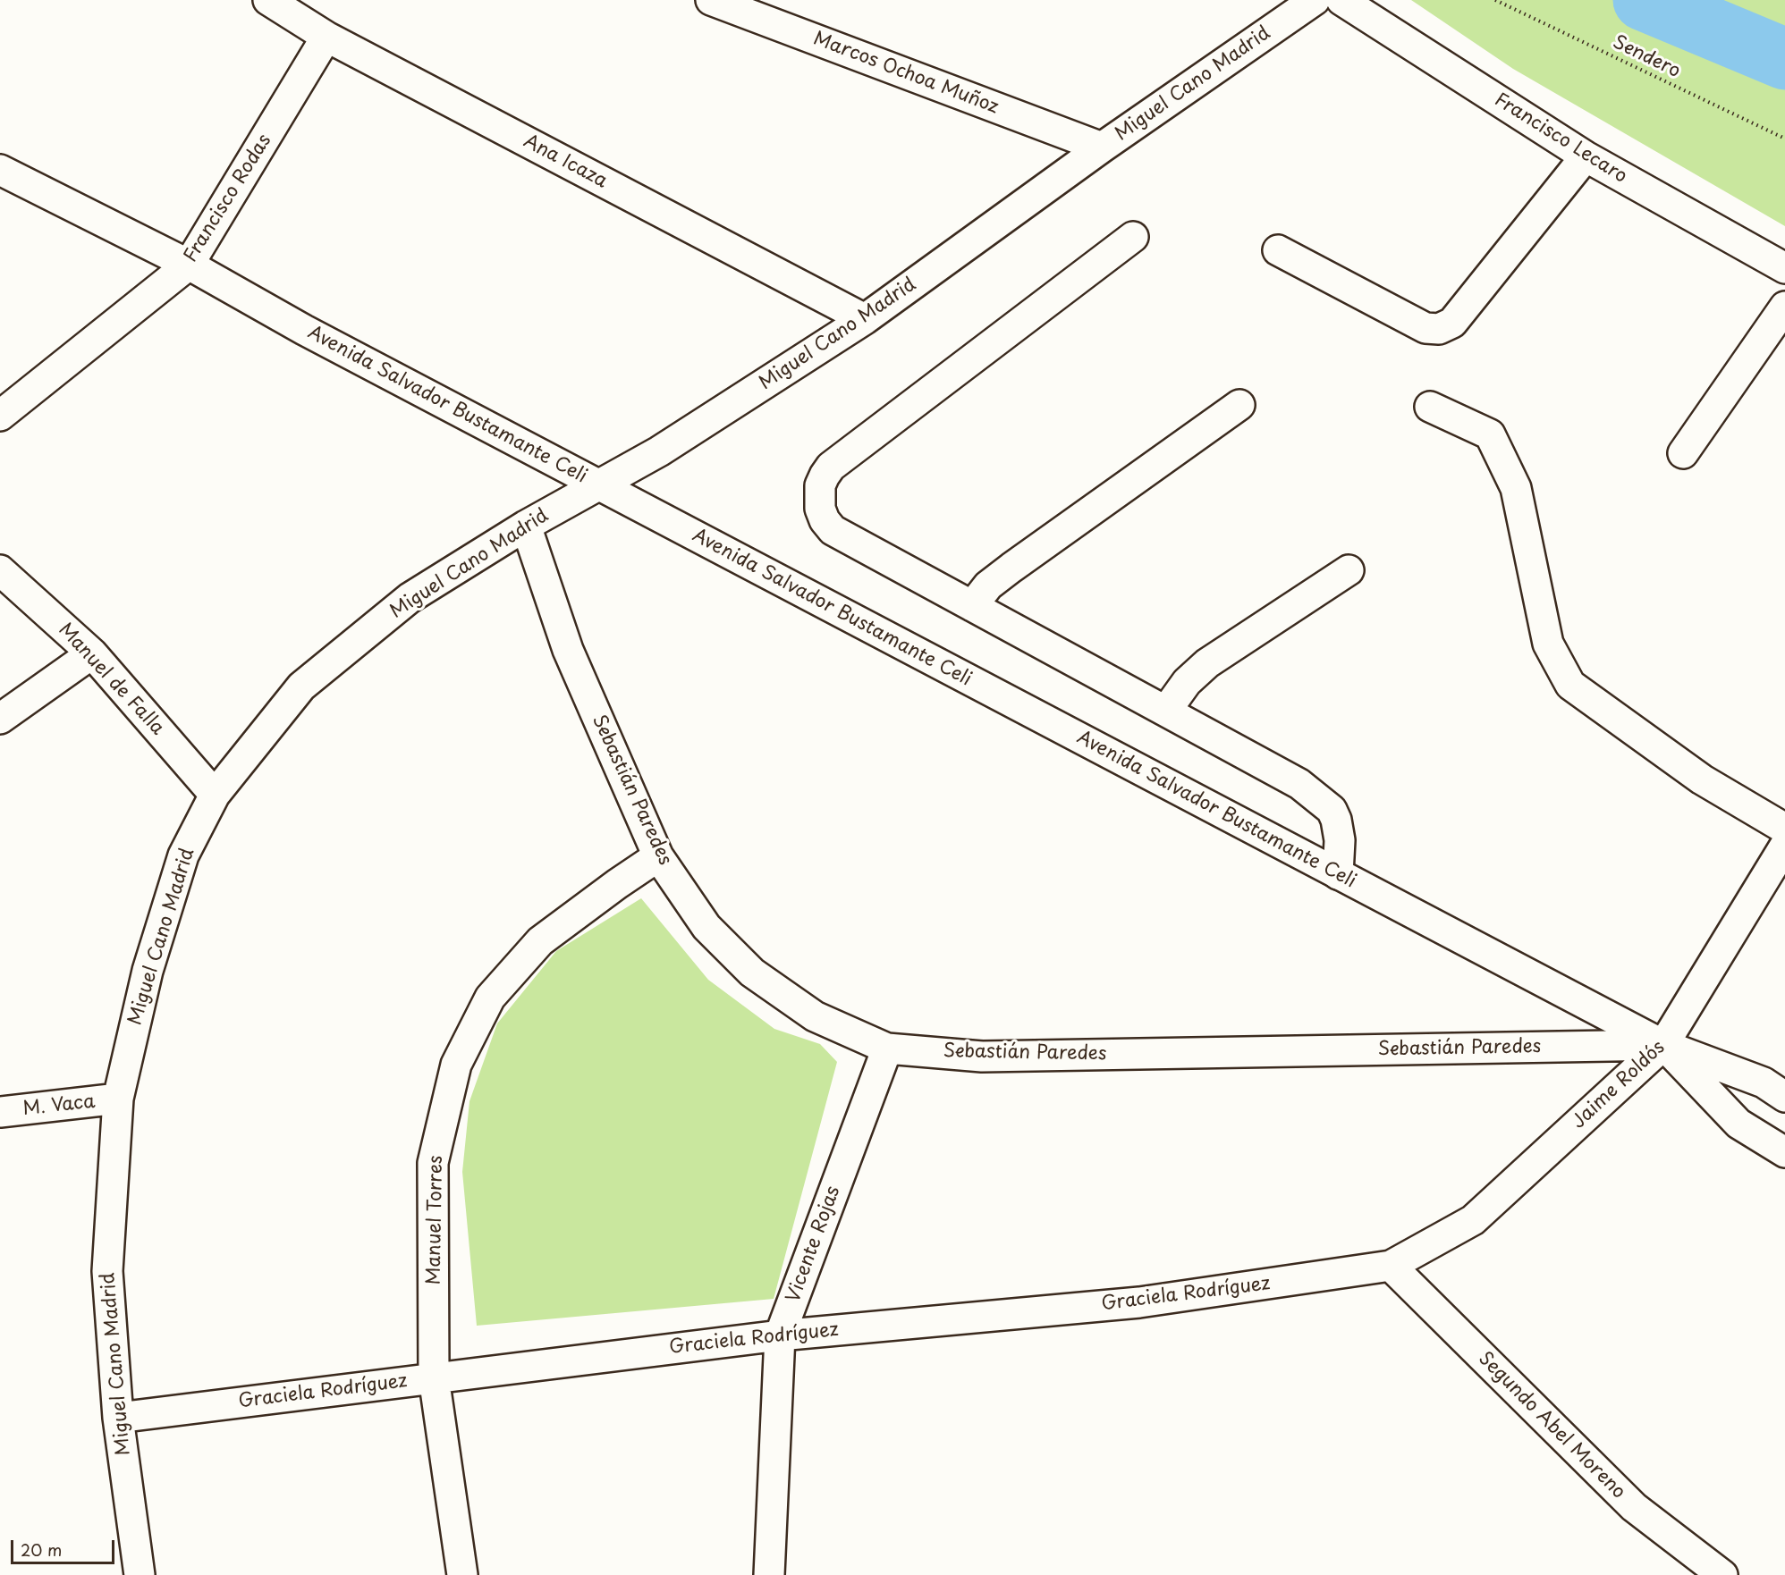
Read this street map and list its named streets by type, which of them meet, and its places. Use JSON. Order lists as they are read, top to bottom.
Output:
{
  "streets": {
    "street": [
      "Marcos Ochoa Muñoz",
      "Miguel Cano Madrid",
      "Francisco Lecaro",
      "Ana Icaza",
      "Francisco Rodas",
      "Avenida Salvador Bustamante Celi",
      "Manuel de Falla",
      "Sebastián Paredes",
      "Jaime Roldós",
      "M. Vaca",
      "Manuel Torres",
      "Vicente Rojas",
      "Graciela Rodríguez",
      "Segundo Abel Moreno"
    ],
    "path": ["Sendero"]
  },
  "crossings": [
    ["Marcos Ochoa Muñoz", "Miguel Cano Madrid"],
    ["Miguel Cano Madrid", "Ana Icaza"],
    ["Miguel Cano Madrid", "Avenida Salvador Bustamante Celi"],
    ["Miguel Cano Madrid", "Manuel de Falla"],
    ["Miguel Cano Madrid", "Sebastián Paredes"],
    ["Miguel Cano Madrid", "M. Vaca"],
    ["Miguel Cano Madrid", "Graciela Rodríguez"],
    ["Ana Icaza", "Francisco Rodas"],
    ["Francisco Rodas", "Avenida Salvador Bustamante Celi"],
    ["Avenida Salvador Bustamante Celi", "Sebastián Paredes"],
    ["Avenida Salvador Bustamante Celi", "Jaime Roldós"],
    ["Sebastián Paredes", "Jaime Roldós"],
    ["Sebastián Paredes", "Manuel Torres"],
    ["Sebastián Paredes", "Vicente Rojas"],
    ["Jaime Roldós", "Graciela Rodríguez"],
    ["Jaime Roldós", "Segundo Abel Moreno"],
    ["Manuel Torres", "Graciela Rodríguez"],
    ["Vicente Rojas", "Graciela Rodríguez"],
    ["Graciela Rodríguez", "Segundo Abel Moreno"]
  ],
  "scale_bar": "20 m"
}
